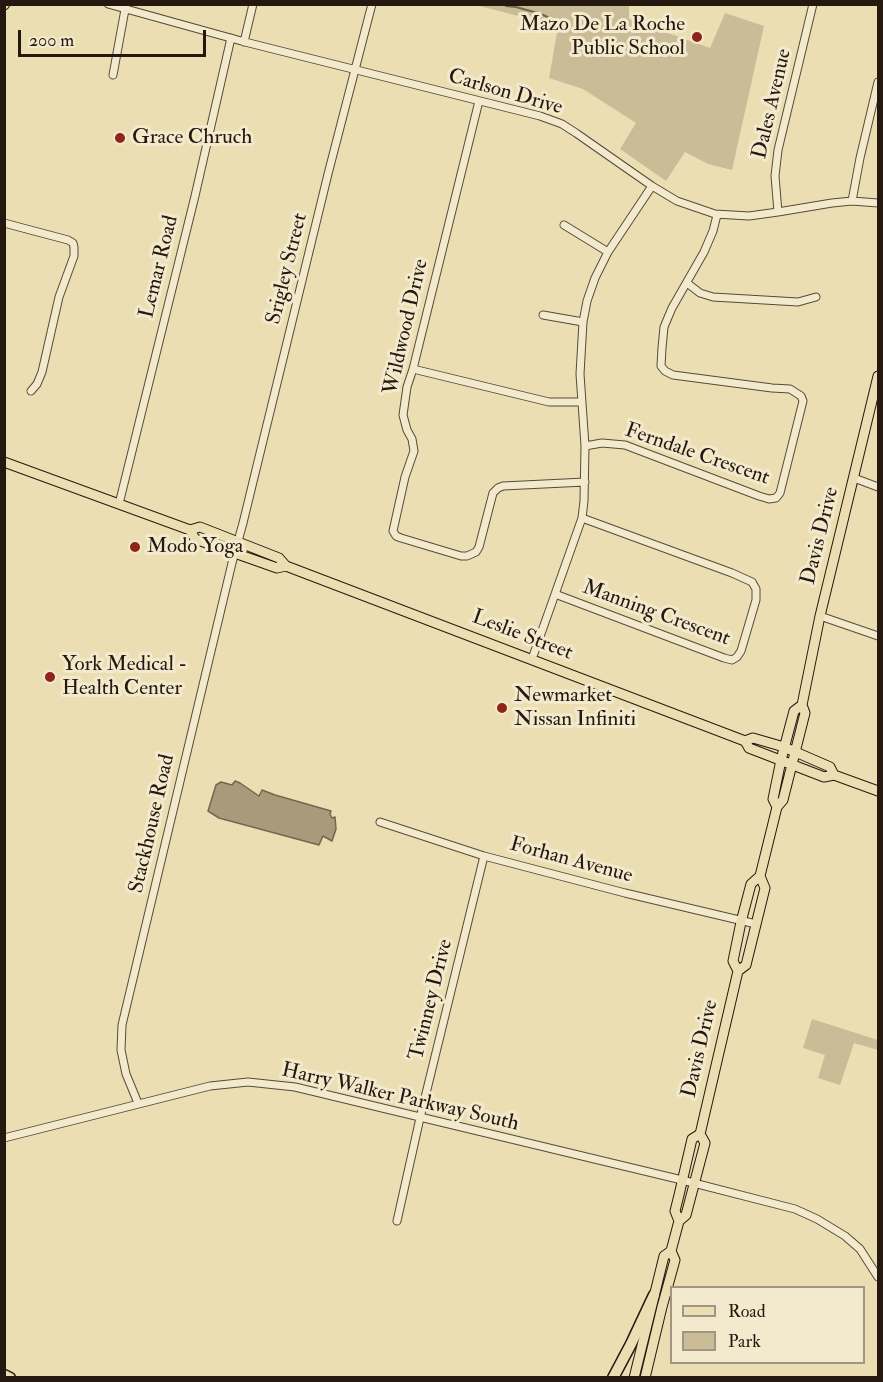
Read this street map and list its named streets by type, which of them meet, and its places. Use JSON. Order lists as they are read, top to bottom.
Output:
{
  "streets": {
    "main road": ["Davis Drive", "Leslie Street"],
    "street": [
      "Carlson Drive",
      "Dales Avenue",
      "Lemar Road",
      "Srigley Street",
      "Wildwood Drive",
      "Ferndale Crescent",
      "Manning Crescent",
      "Stackhouse Road",
      "Forhan Avenue",
      "Twinney Drive",
      "Harry Walker Parkway South"
    ]
  },
  "crossings": [
    ["Carlson Drive", "Dales Avenue"],
    ["Carlson Drive", "Lemar Road"],
    ["Carlson Drive", "Srigley Street"],
    ["Carlson Drive", "Wildwood Drive"],
    ["Carlson Drive", "Ferndale Crescent"],
    ["Lemar Road", "Leslie Street"],
    ["Srigley Street", "Leslie Street"],
    ["Srigley Street", "Stackhouse Road"],
    ["Davis Drive", "Leslie Street"],
    ["Davis Drive", "Forhan Avenue"],
    ["Davis Drive", "Harry Walker Parkway South"],
    ["Leslie Street", "Stackhouse Road"],
    ["Stackhouse Road", "Harry Walker Parkway South"],
    ["Forhan Avenue", "Twinney Drive"],
    ["Twinney Drive", "Harry Walker Parkway South"]
  ],
  "places": [
    "Mazo De La Roche Public School",
    "Grace Chruch",
    "Modo Yoga",
    "York Medical - Health Center",
    "Newmarket Nissan Infiniti"
  ],
  "legend": ["Road", "Park"],
  "scale_bar": "200 m"
}
